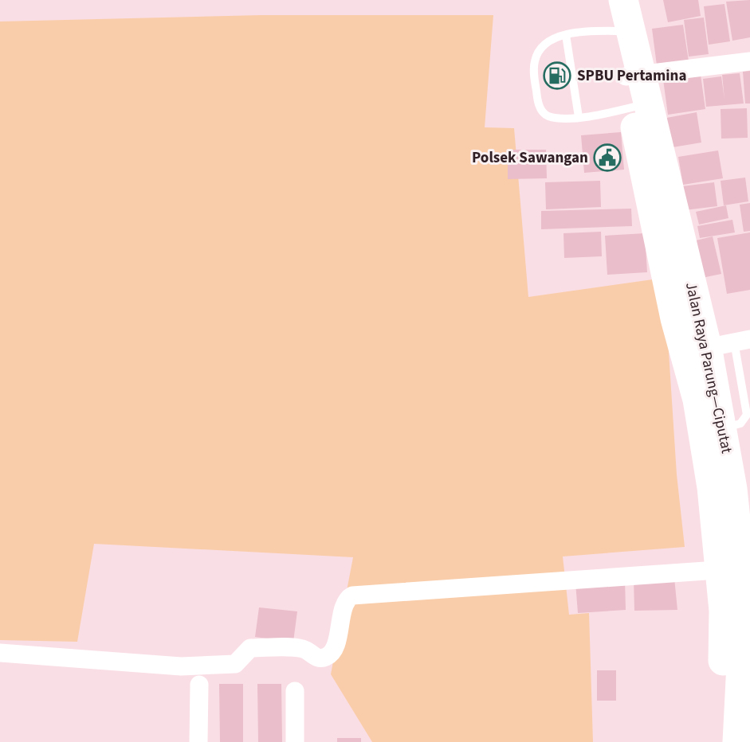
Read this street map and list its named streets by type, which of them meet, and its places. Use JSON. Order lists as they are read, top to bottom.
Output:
{
  "streets": {
    "highway": ["Jalan Raya Parung—Ciputat"]
  },
  "places": {
    "fuel station": ["SPBU Pertamina"],
    "public building": ["Polsek Sawangan"]
  }
}
